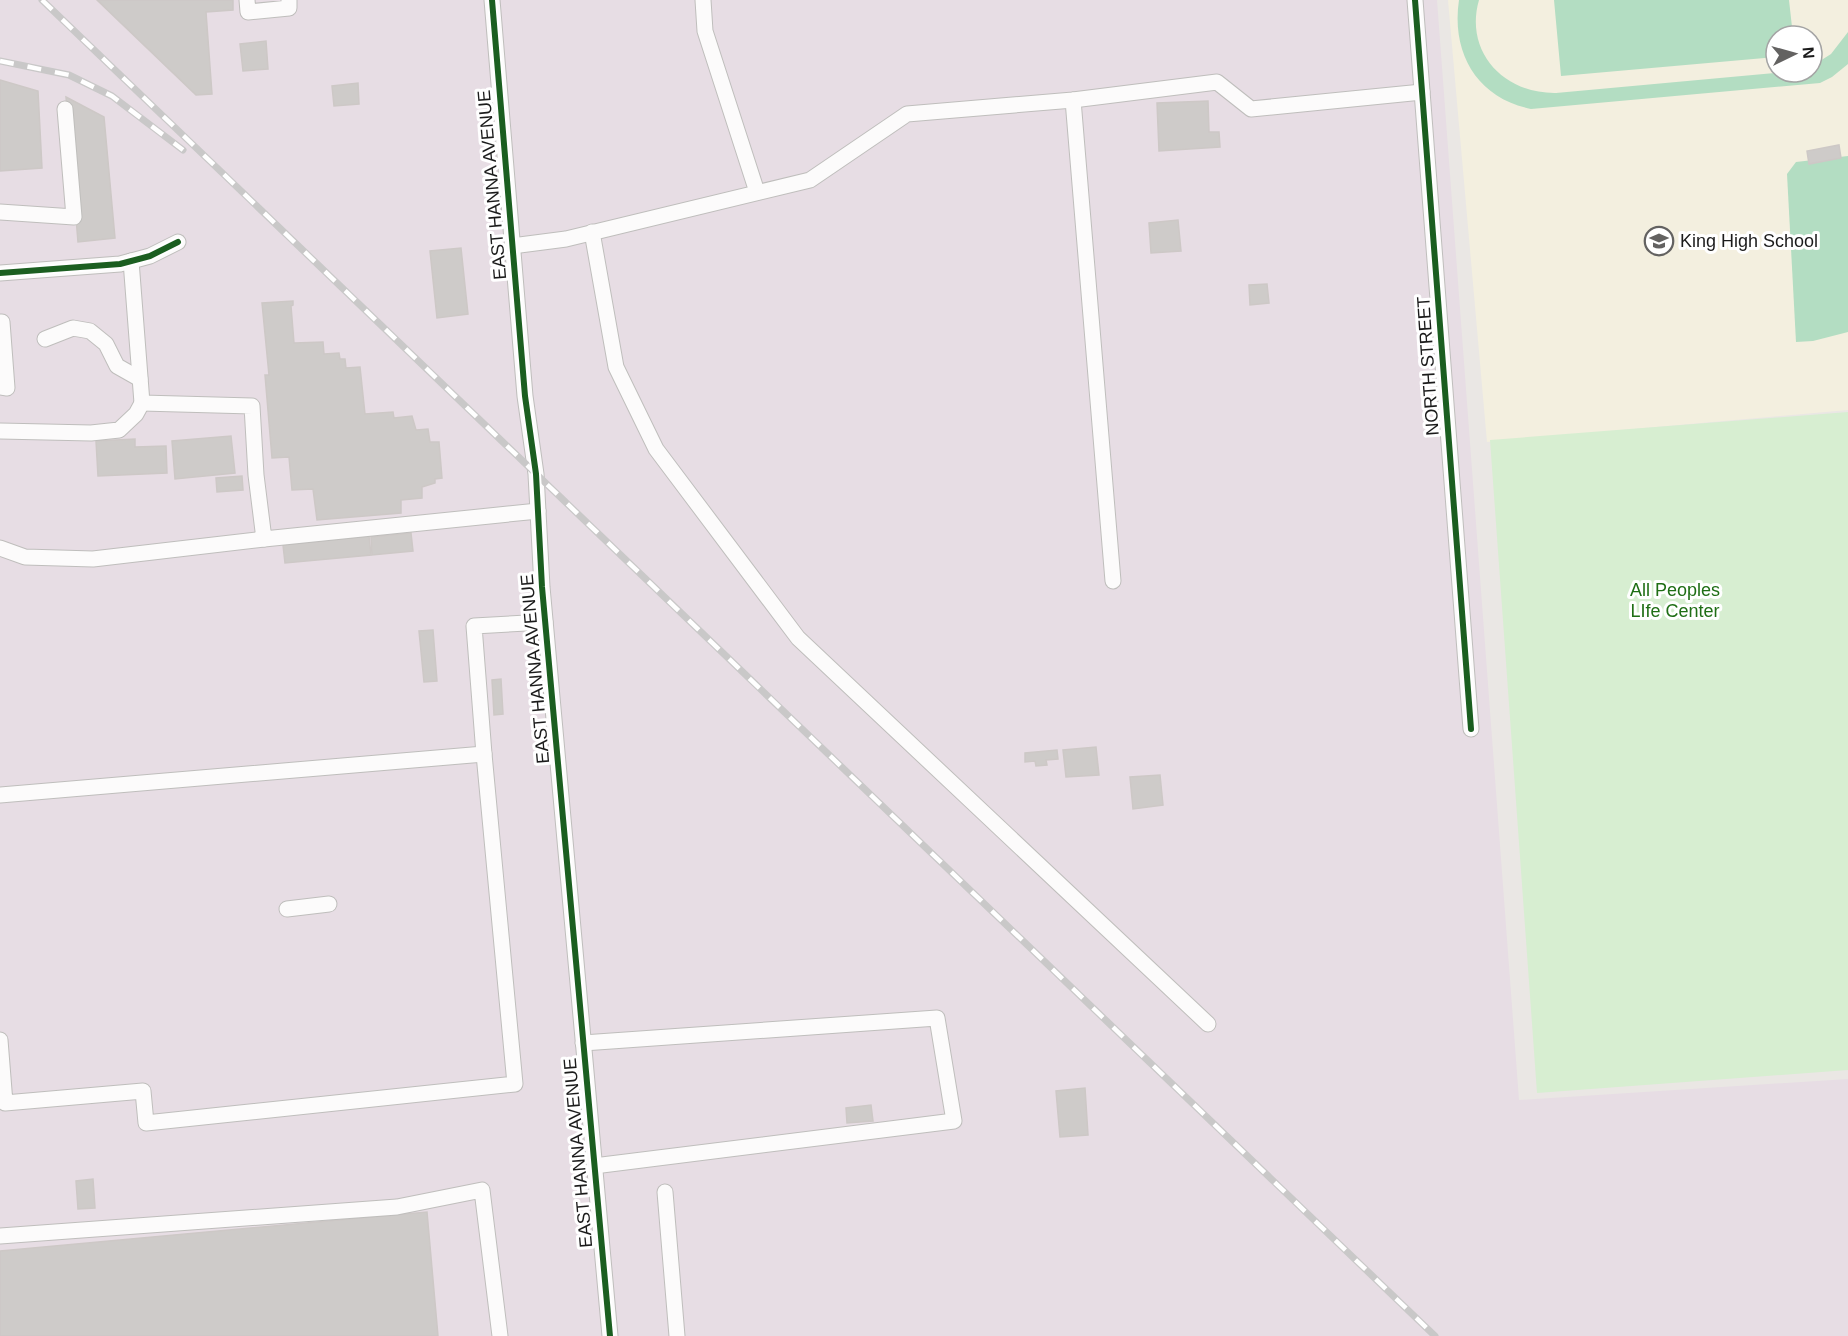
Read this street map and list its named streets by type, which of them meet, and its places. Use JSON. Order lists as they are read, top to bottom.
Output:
{
  "streets": {
    "street": ["EAST HANNA AVENUE", "NORTH STREET"]
  },
  "parks": ["All Peoples LIfe Center"],
  "places": {
    "school or university": ["King High School"]
  },
  "north": "right"
}
